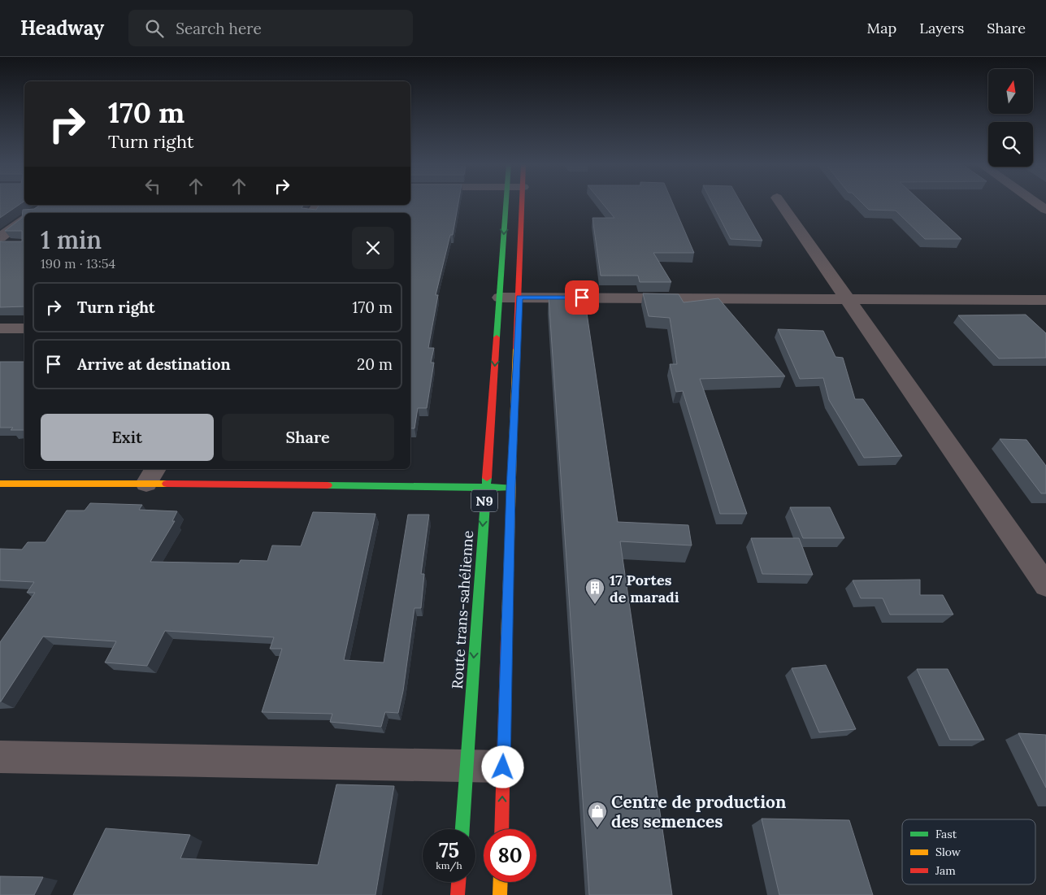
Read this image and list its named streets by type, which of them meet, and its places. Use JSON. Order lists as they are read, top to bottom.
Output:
{
  "streets": {
    "main road": ["N9", "Route trans-sahélienne"]
  },
  "places": {
    "building": ["17 Portes de maradi"],
    "shop": ["Centre de production des semences"]
  },
  "legend": ["Fast", "Slow", "Jam"],
  "north": "top",
  "page": {
    "header": "Headway",
    "search": "Search here",
    "nav": ["Map", "Layers", "Share"],
    "turn": ["170 m", "Turn right"],
    "heading": ["1 min", "190 m · 13:54"],
    "list": [
      {
        "name": "Turn right",
        "value": "170 m"
      },
      {
        "name": "Arrive at destination",
        "value": "20 m"
      }
    ],
    "buttons": ["Exit", "Share"],
    "speed": "75 km/h",
    "limit": "80"
  }
}
